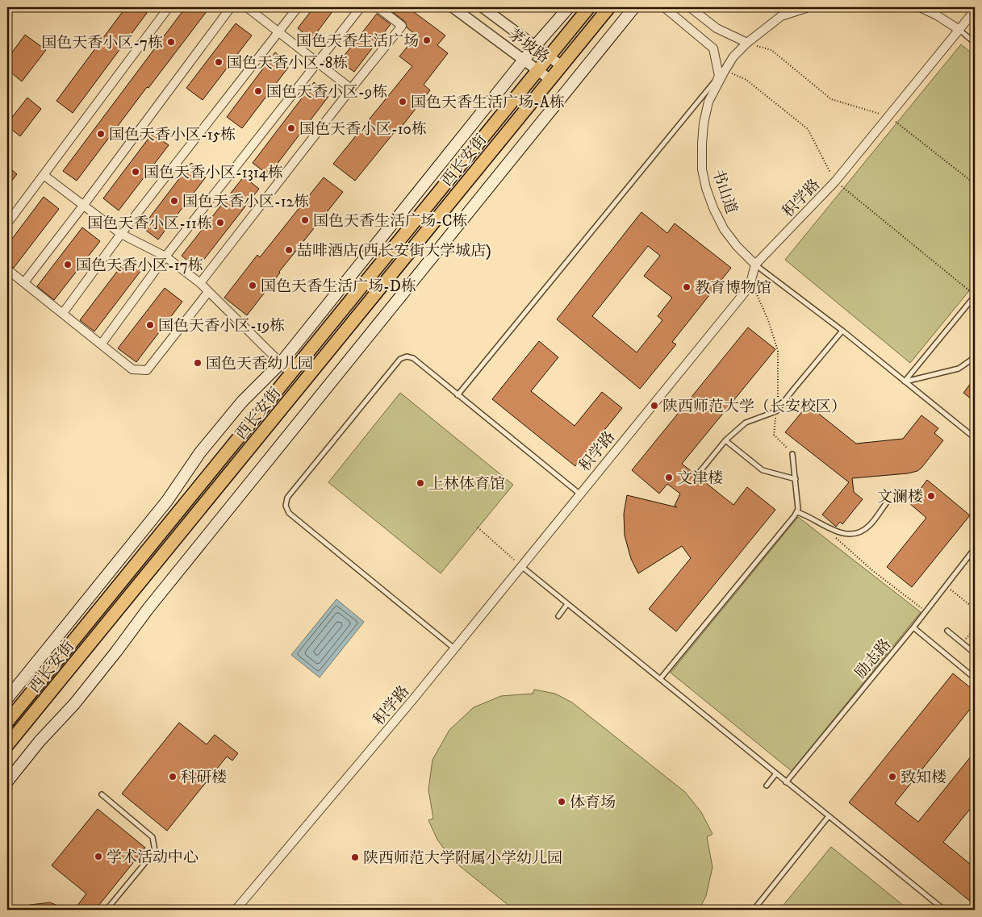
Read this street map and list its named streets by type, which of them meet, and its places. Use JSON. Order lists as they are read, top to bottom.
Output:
{
  "streets": {
    "main road": ["西长安街"],
    "street": ["茅坡路", "书山道", "积学路"],
    "lane": ["励志路"]
  },
  "crossings": [
    ["茅坡路", "西长安街"],
    ["书山道", "积学路"]
  ],
  "places": [
    "国色天香生活广场",
    "国色天香小区-7栋",
    "国色天香小区-8栋",
    "国色天香小区-9栋",
    "国色天香生活广场-A栋",
    "国色天香小区-10栋",
    "国色天香小区-15栋",
    "国色天香小区-1314栋",
    "国色天香小区-12栋",
    "国色天香生活广场-C栋",
    "国色天香小区-11栋",
    "喆啡酒店(西长安街大学城店)",
    "国色天香小区-17栋",
    "国色天香生活广场-D栋",
    "教育博物馆",
    "国色天香小区-19栋",
    "国色天香幼儿园",
    "陕西师范大学（长安校区）",
    "文津楼",
    "上林体育馆",
    "文澜楼",
    "科研楼",
    "致知楼",
    "体育场",
    "学术活动中心",
    "陕西师范大学附属小学幼儿园"
  ]
}
